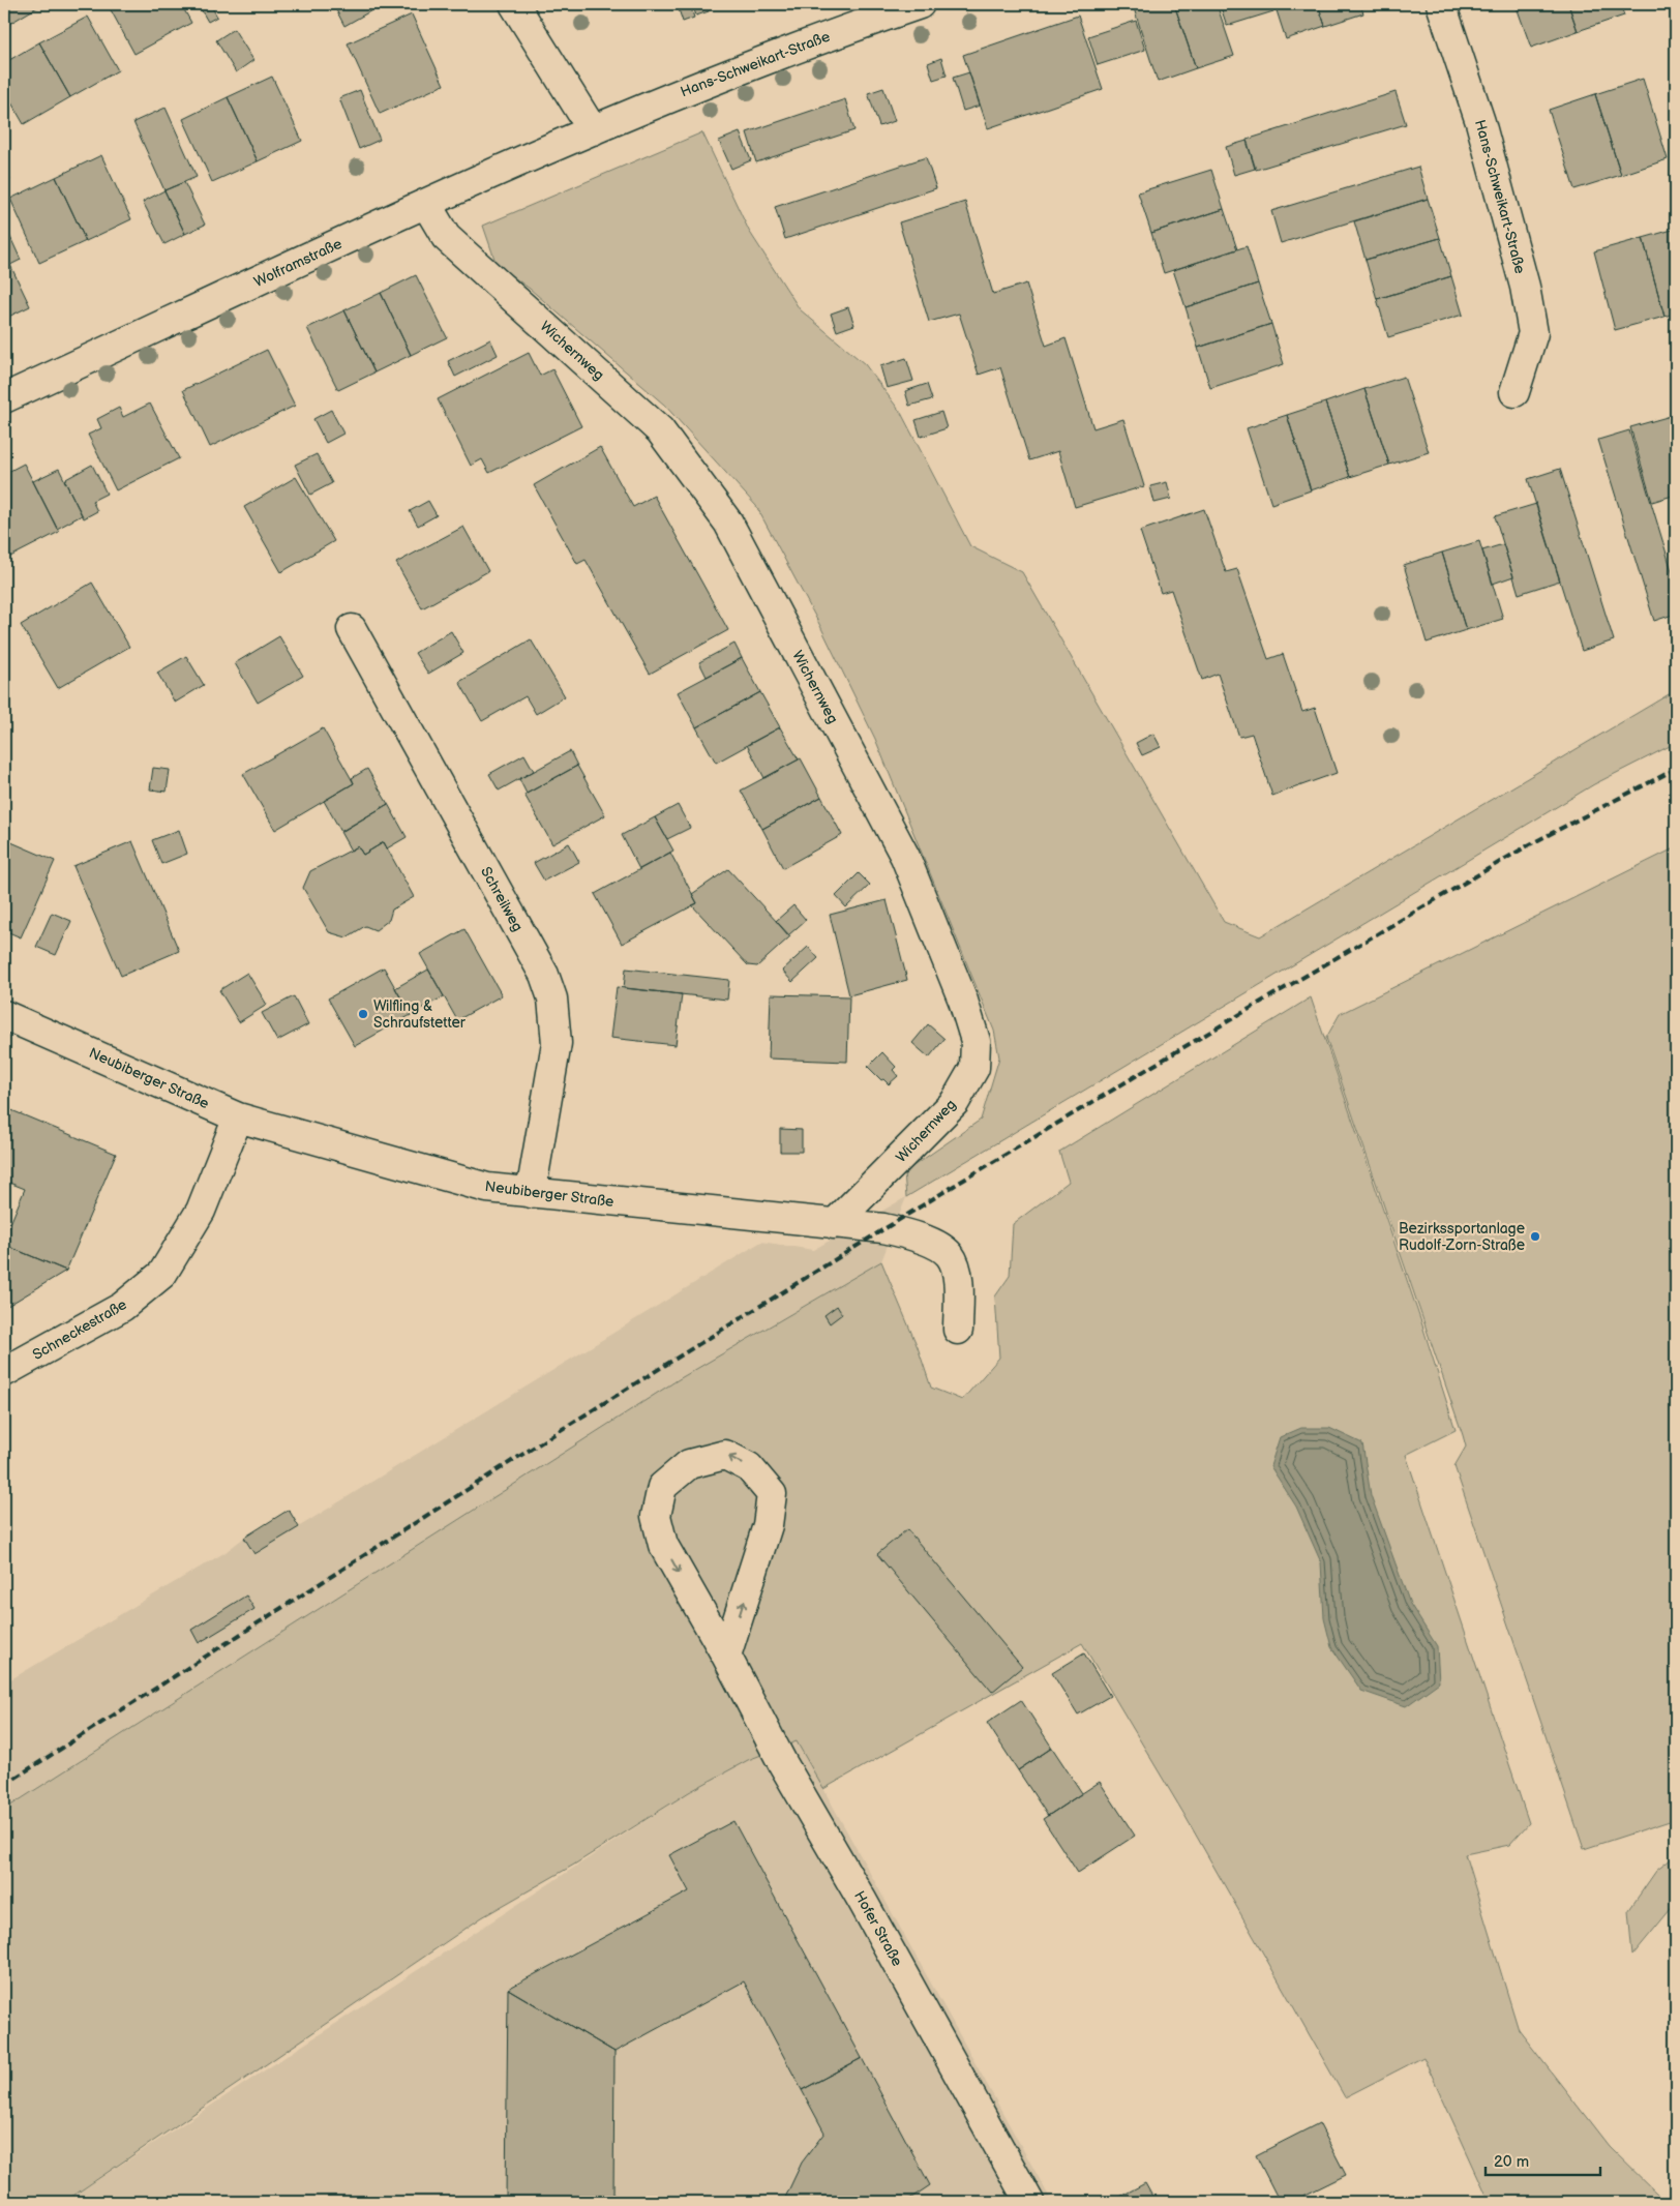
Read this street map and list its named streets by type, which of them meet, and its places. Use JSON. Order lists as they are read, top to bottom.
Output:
{
  "streets": {
    "street": [
      "Hans-Schweikart-Straße",
      "Wolframstraße",
      "Wichernweg",
      "Schreilweg",
      "Neubiberger Straße",
      "Schneckestraße",
      "Hofer Straße"
    ]
  },
  "crossings": [
    ["Hans-Schweikart-Straße", "Wolframstraße"],
    ["Wolframstraße", "Wichernweg"],
    ["Wichernweg", "Neubiberger Straße"],
    ["Schreilweg", "Neubiberger Straße"],
    ["Neubiberger Straße", "Schneckestraße"]
  ],
  "places": ["Wilfling & Schraufstetter", "Bezirkssportanlage Rudolf-Zorn-Straße"],
  "scale_bar": "20 m"
}
